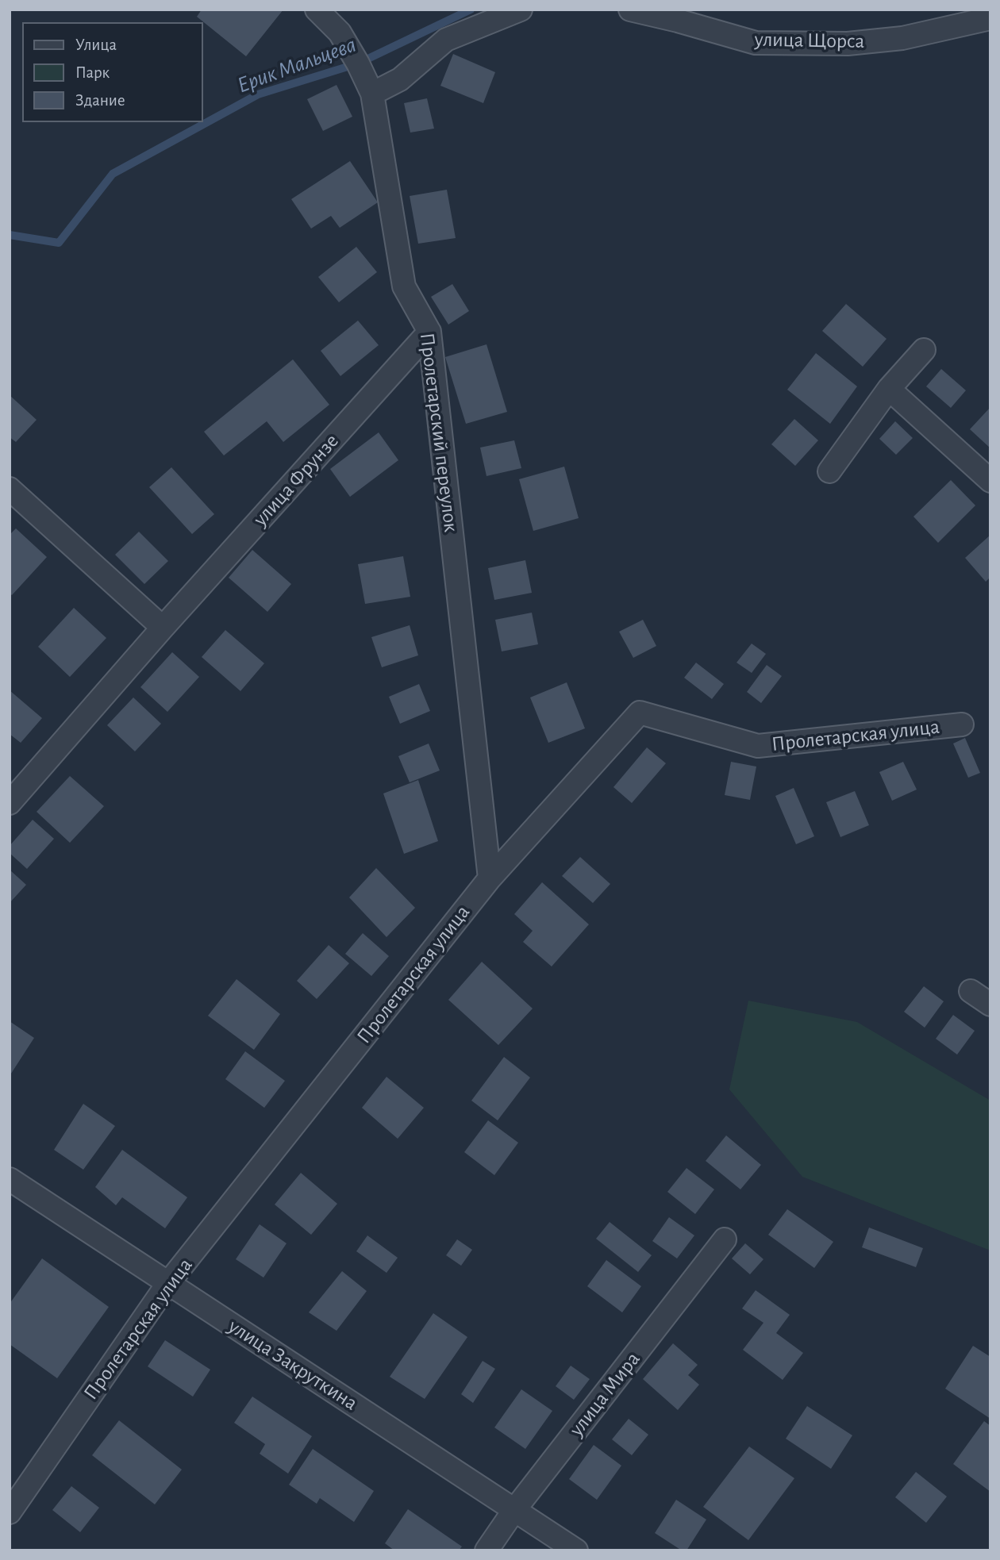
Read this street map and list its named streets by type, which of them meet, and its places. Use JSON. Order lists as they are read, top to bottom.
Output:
{
  "streets": {
    "street": [
      "улица Щорса",
      "Пролетарский переулок",
      "улица Фрунзе",
      "Пролетарская улица",
      "улица Закруткина",
      "улица Мира"
    ]
  },
  "crossings": [
    ["Пролетарский переулок", "улица Фрунзе"],
    ["Пролетарский переулок", "Пролетарская улица"],
    ["Пролетарская улица", "улица Закруткина"],
    ["улица Закруткина", "улица Мира"]
  ],
  "water": ["Ерик Мальцева"],
  "legend": ["Улица", "Парк", "Здание"]
}
